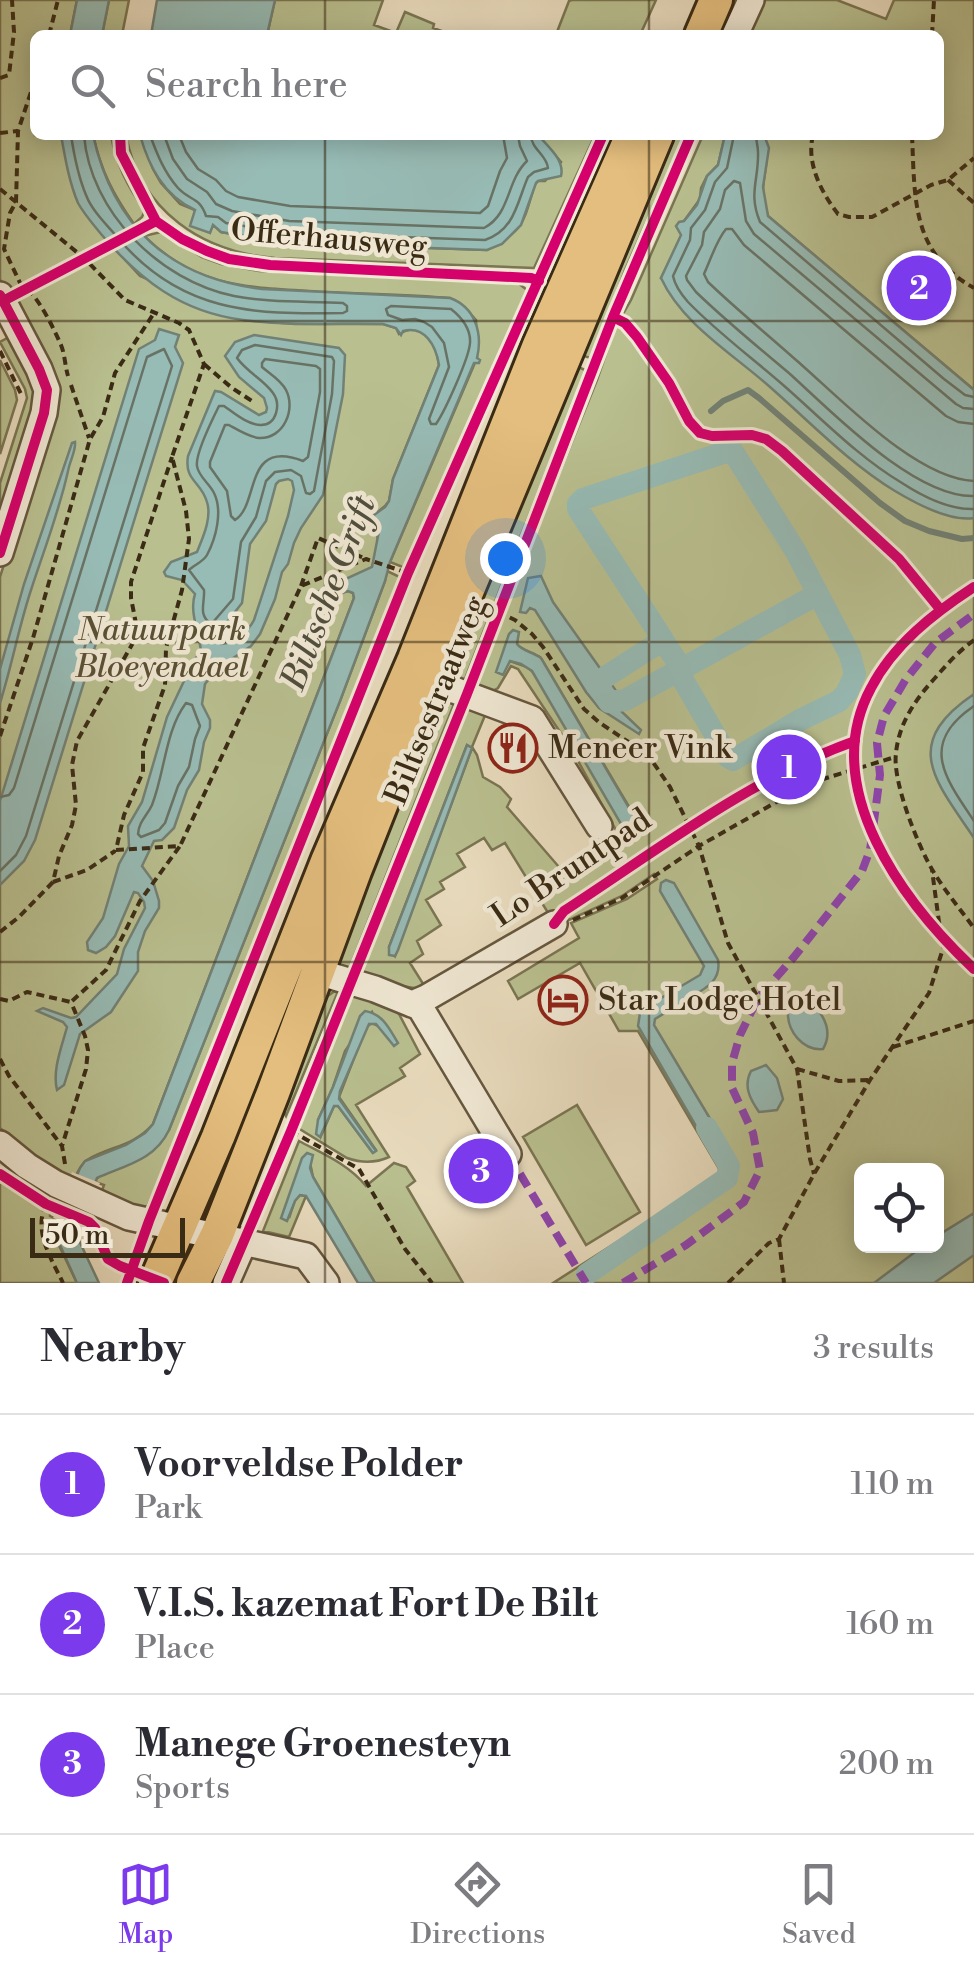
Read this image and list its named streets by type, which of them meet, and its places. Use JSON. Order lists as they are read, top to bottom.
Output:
{
  "streets": {
    "main road": ["Biltsestraatweg"],
    "street": ["Lo Bruntpad"],
    "cycle path": ["Offerhausweg"]
  },
  "water": ["Biltsche Grift"],
  "parks": ["Natuurpark Bloeyendael"],
  "places": {
    "restaurant": ["Meneer Vink"],
    "hotel": ["Star Lodge Hotel"]
  },
  "scale_bar": "50 m",
  "page": {
    "search": "Search here",
    "pins": ["2", "1", "3"],
    "scale": "50 m",
    "heading": ["Nearby", "3 results"],
    "list": [
      {
        "mark": "1",
        "name": "Voorveldse Polder",
        "note": "Park",
        "value": "110 m"
      },
      {
        "mark": "2",
        "name": "V.I.S. kazemat Fort De Bilt",
        "note": "Place",
        "value": "160 m"
      },
      {
        "mark": "3",
        "name": "Manege Groenesteyn",
        "note": "Sports",
        "value": "200 m"
      }
    ],
    "nav": ["Map", "Directions", "Saved"]
  }
}
